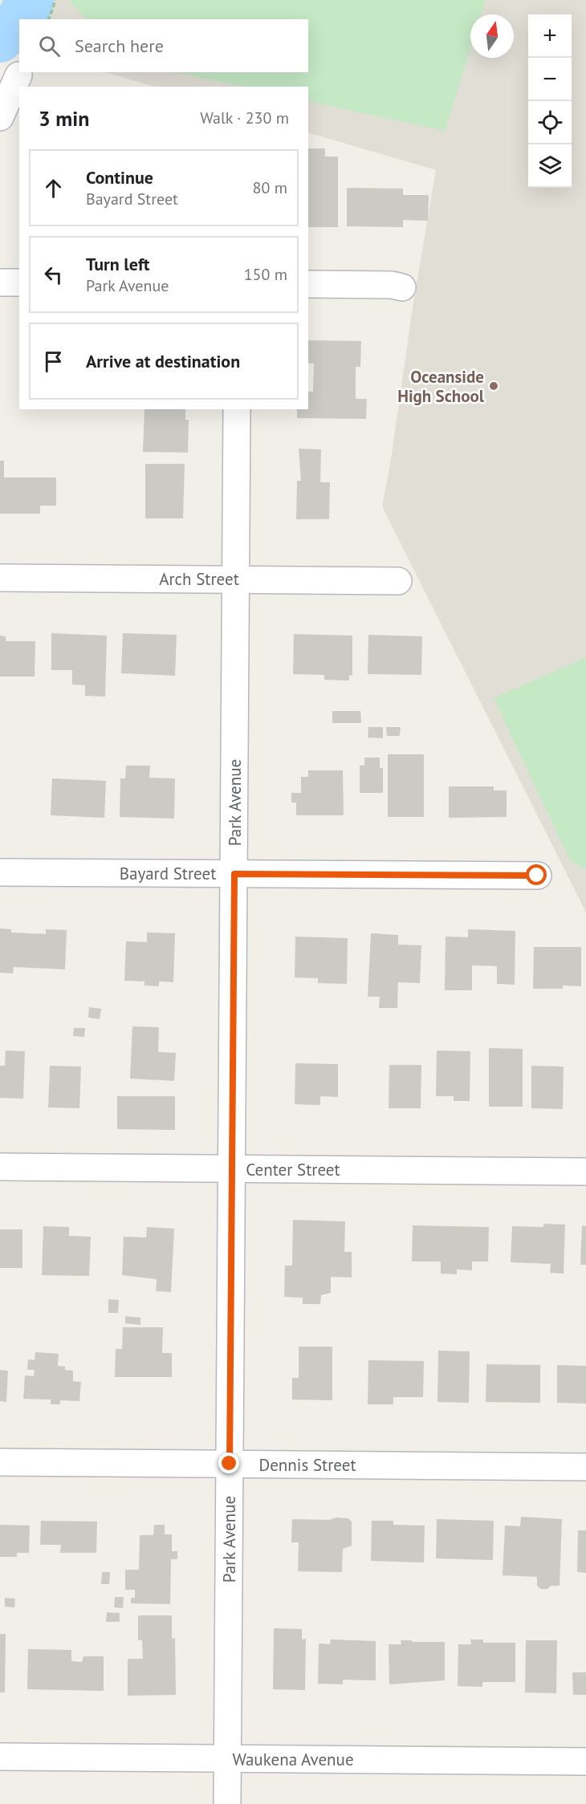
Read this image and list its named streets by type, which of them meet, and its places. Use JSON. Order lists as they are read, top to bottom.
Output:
{
  "streets": {
    "street": [
      "Arch Street",
      "Park Avenue",
      "Bayard Street",
      "Center Street",
      "Dennis Street",
      "Waukena Avenue"
    ]
  },
  "crossings": [
    ["Arch Street", "Park Avenue"],
    ["Park Avenue", "Bayard Street"],
    ["Park Avenue", "Center Street"],
    ["Park Avenue", "Dennis Street"],
    ["Park Avenue", "Waukena Avenue"]
  ],
  "places": ["Oceanside High School"],
  "north": "top",
  "page": {
    "map_buttons": ["+", "−"],
    "search": "Search here",
    "heading": ["3 min", "Walk · 230 m"],
    "list": [
      ["Continue", "Bayard Street", "80 m"],
      ["Turn left", "Park Avenue", "150 m"],
      "Arrive at destination"
    ]
  }
}
